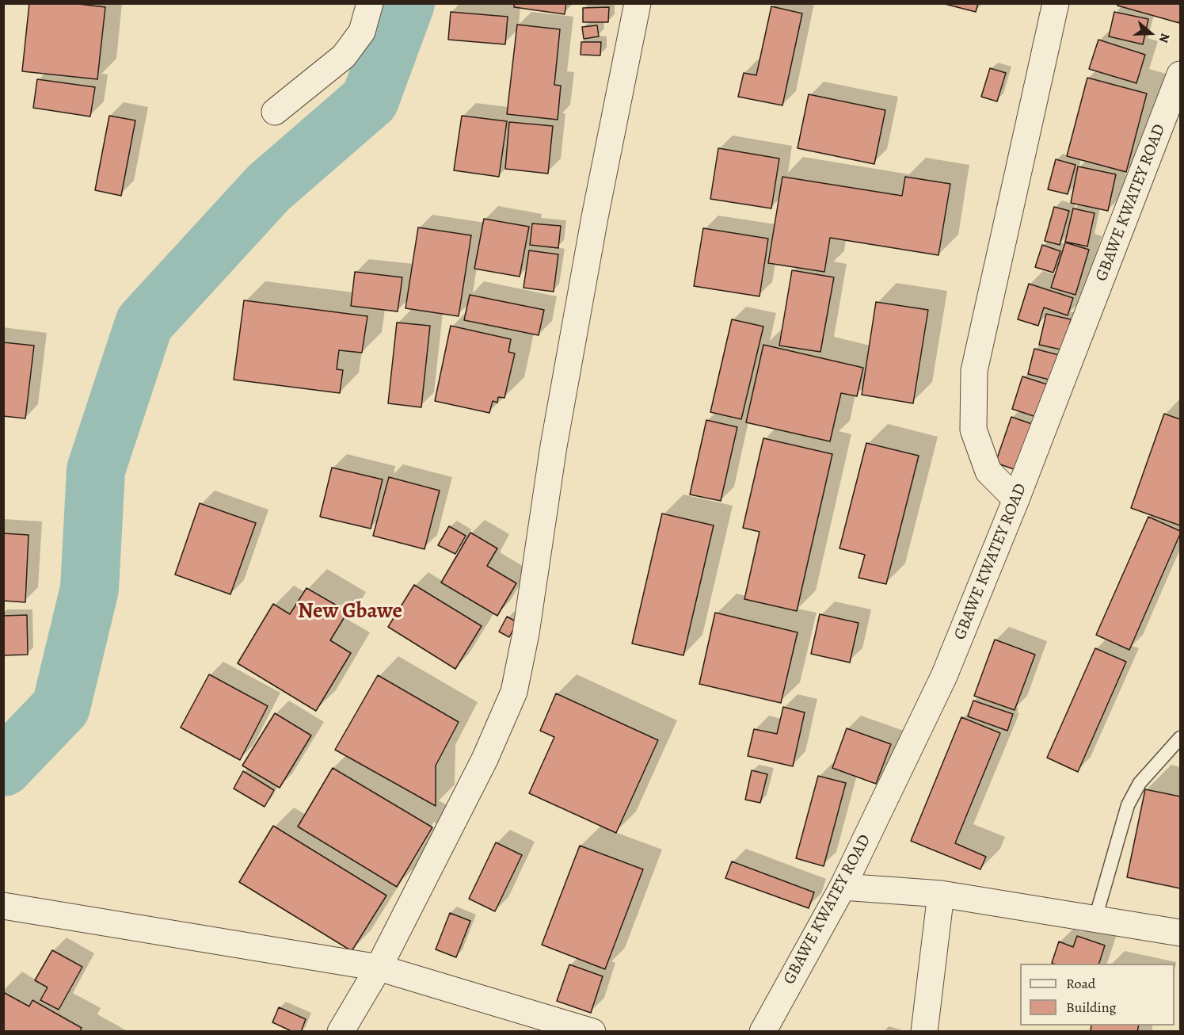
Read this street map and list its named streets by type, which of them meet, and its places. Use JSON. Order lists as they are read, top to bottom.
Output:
{
  "streets": {
    "street": ["GBAWE KWATEY ROAD"]
  },
  "districts": ["New Gbawe"],
  "legend": ["Road", "Building"],
  "north": "right"
}
